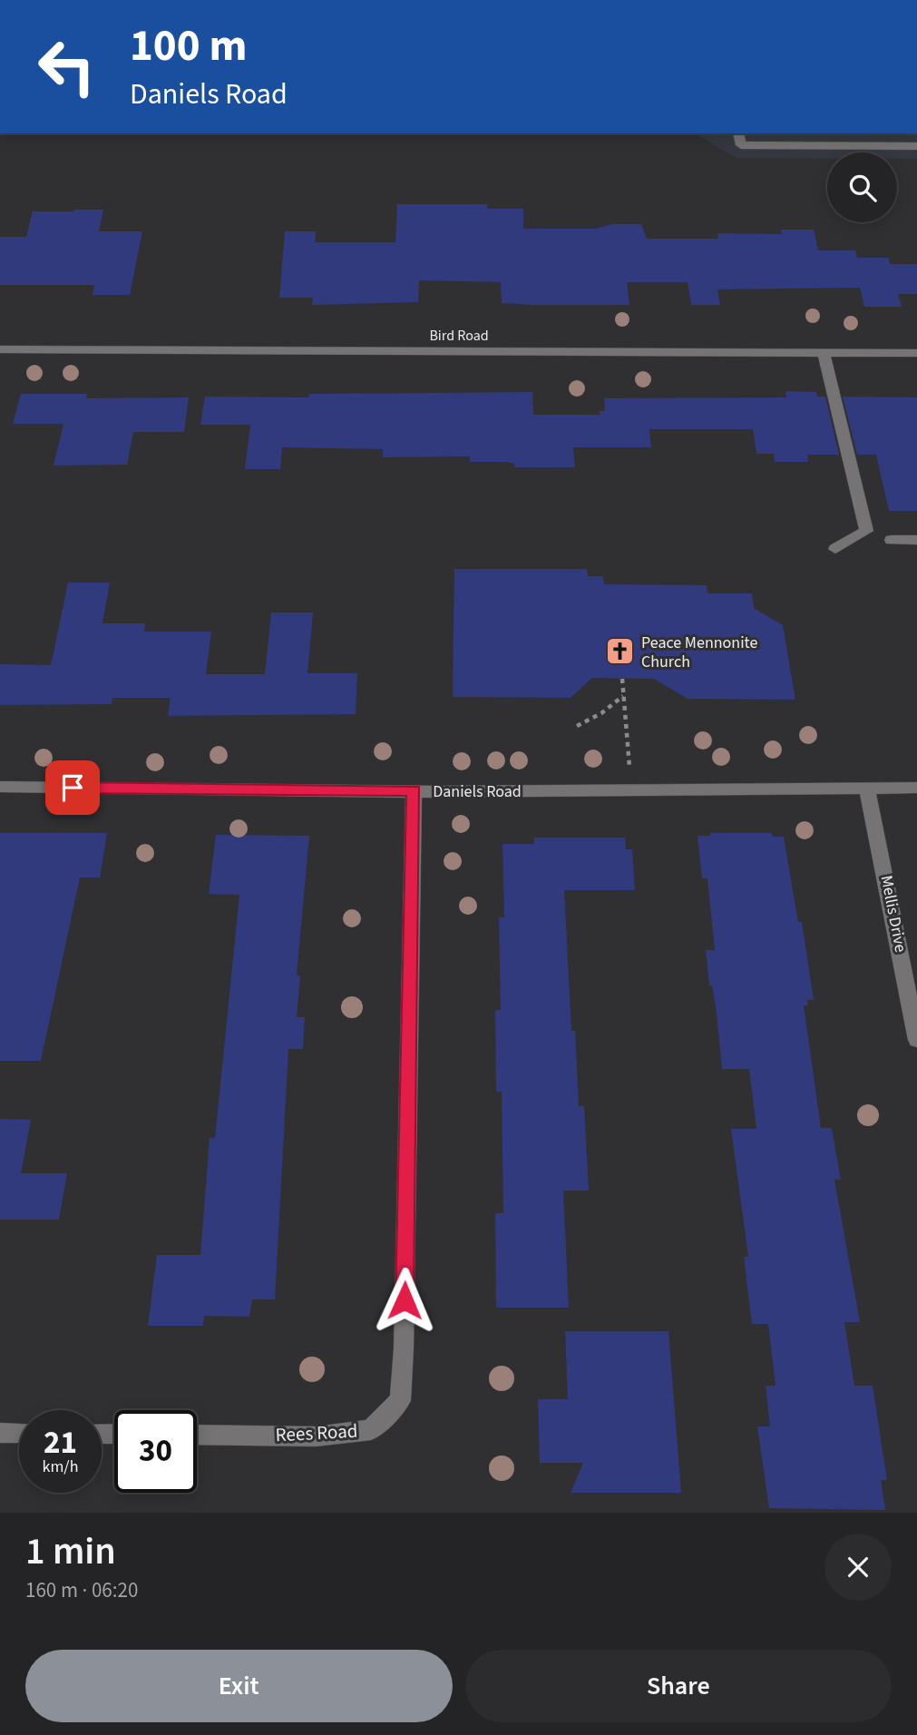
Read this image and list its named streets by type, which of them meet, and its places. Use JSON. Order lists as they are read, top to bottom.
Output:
{
  "streets": {
    "street": [
      "Bird Road",
      "Daniels Road",
      "Mellis Drive",
      "Rees Road"
    ]
  },
  "crossings": [
    ["Daniels Road", "Mellis Drive"],
    ["Daniels Road", "Rees Road"]
  ],
  "places": {
    "church": ["Peace Mennonite Church"]
  },
  "page": {
    "turn": ["100 m", "Daniels Road"],
    "speed": "21 km/h",
    "limit": "30",
    "heading": ["1 min", "160 m · 06:20"],
    "buttons": ["Exit", "Share"]
  }
}
